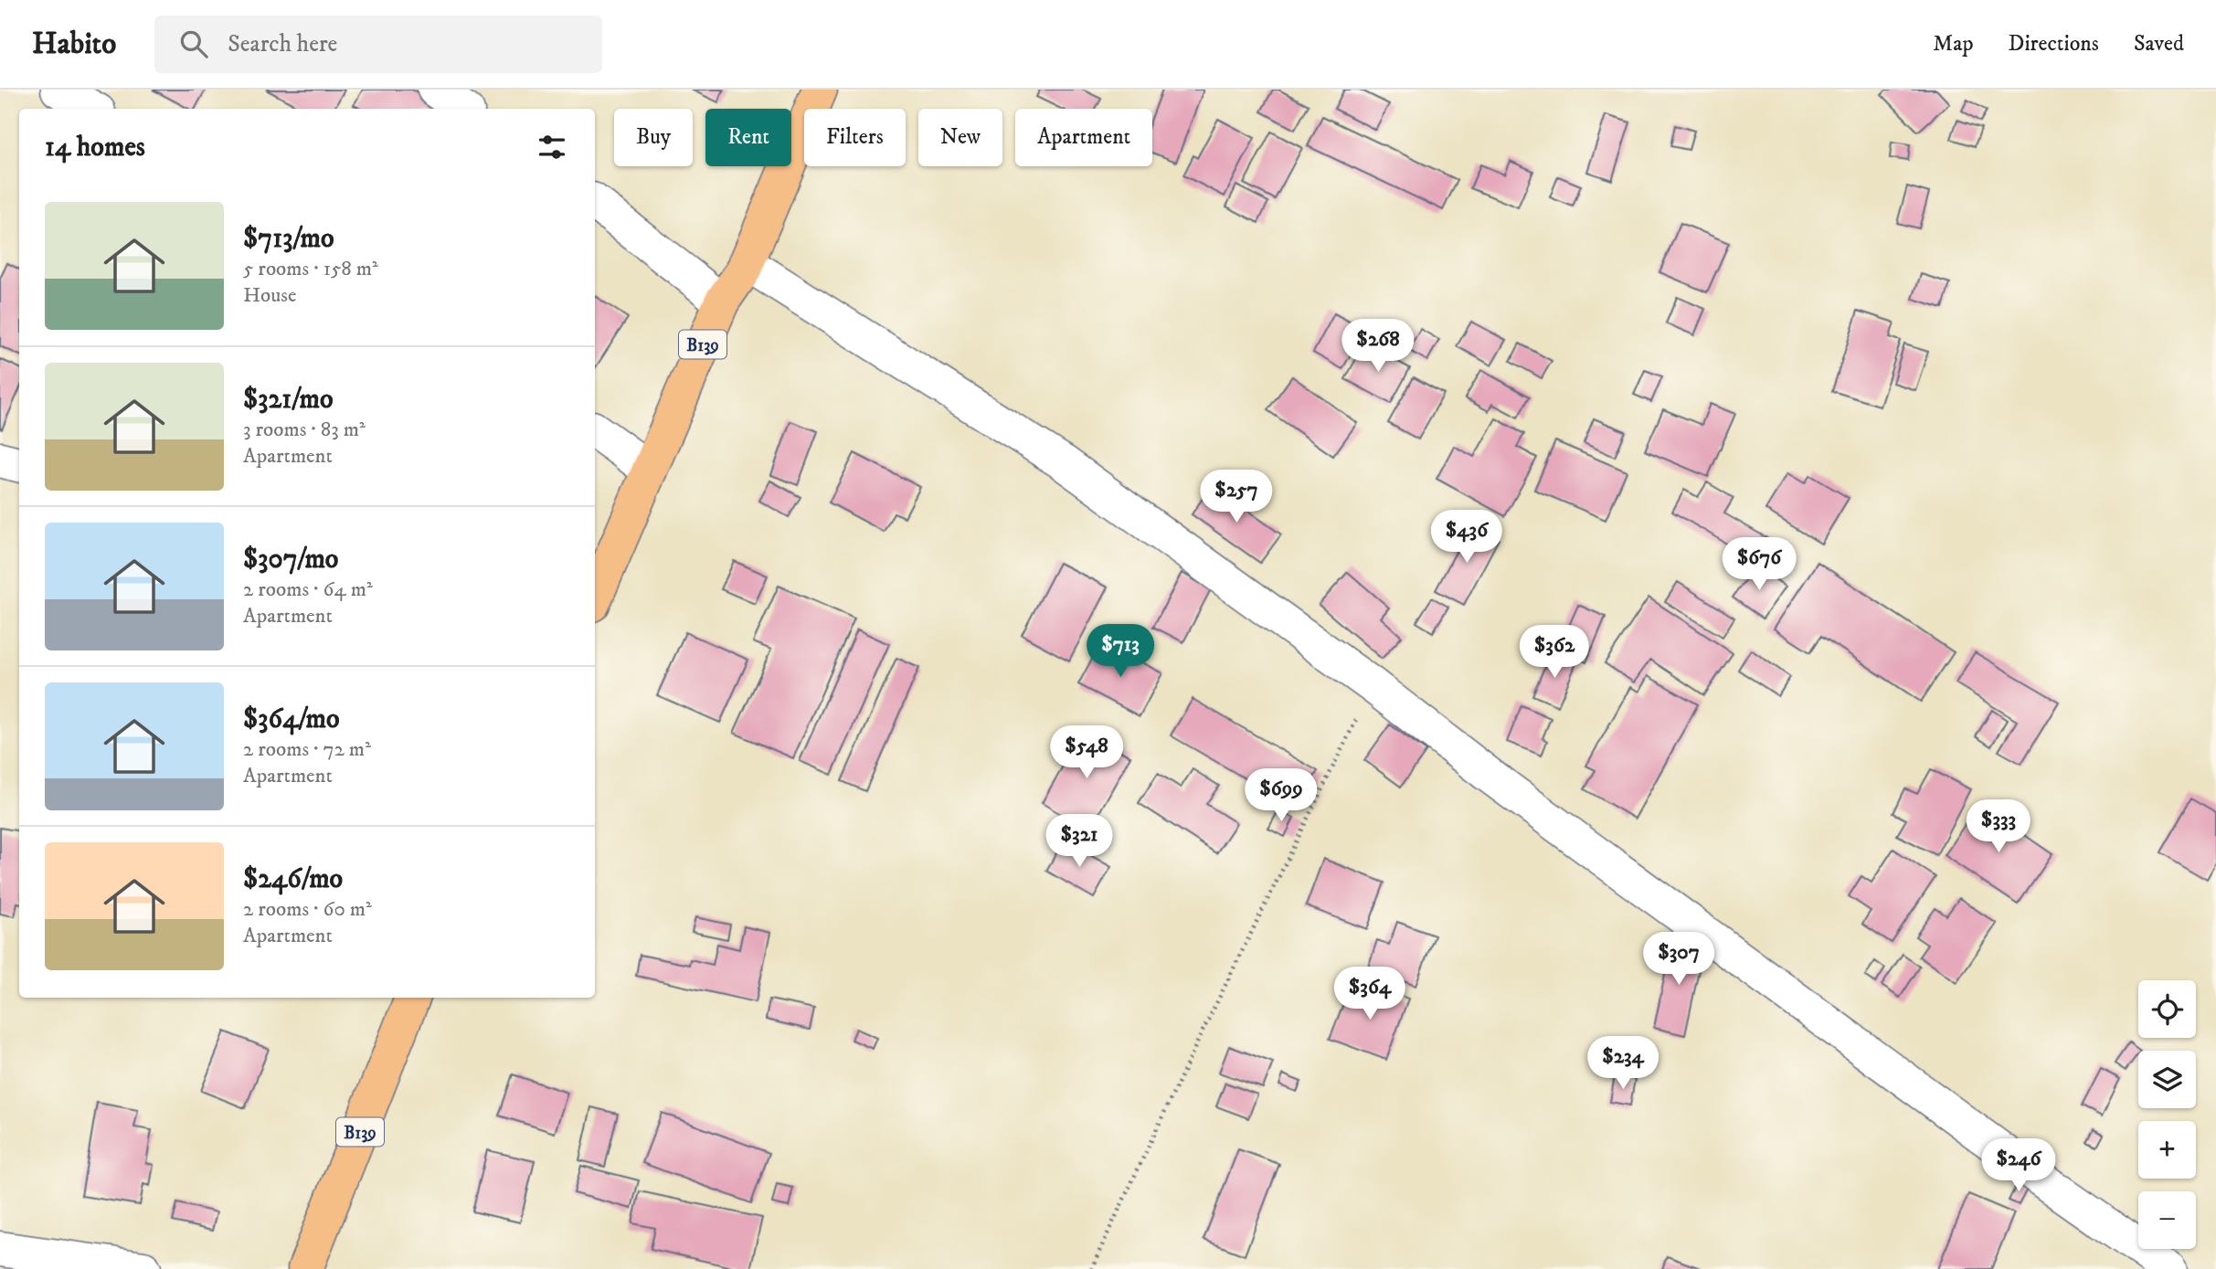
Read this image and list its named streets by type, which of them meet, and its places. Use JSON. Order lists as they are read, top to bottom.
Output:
{
  "streets": {
    "main road": ["B139"]
  },
  "page": {
    "header": "Habito",
    "search": "Search here",
    "nav": ["Map", "Directions", "Saved"],
    "chip": [
      "Buy",
      "Rent",
      "Filters",
      "New",
      "Apartment"
    ],
    "heading": "14 homes",
    "list": [
      {
        "name": "$713/mo",
        "note": "5 rooms · 158 m² · House"
      },
      {
        "name": "$321/mo",
        "note": "3 rooms · 83 m² · Apartment"
      },
      {
        "name": "$307/mo",
        "note": "2 rooms · 64 m² · Apartment"
      },
      {
        "name": "$364/mo",
        "note": "2 rooms · 72 m² · Apartment"
      },
      {
        "name": "$246/mo",
        "note": "2 rooms · 60 m² · Apartment"
      }
    ],
    "price": [
      "$268",
      "$257",
      "$436",
      "$676",
      "$713",
      "$362",
      "$548",
      "$699",
      "$333",
      "$321",
      "$307",
      "$364",
      "$234",
      "$246"
    ],
    "map_buttons": ["+", "−"]
  }
}
